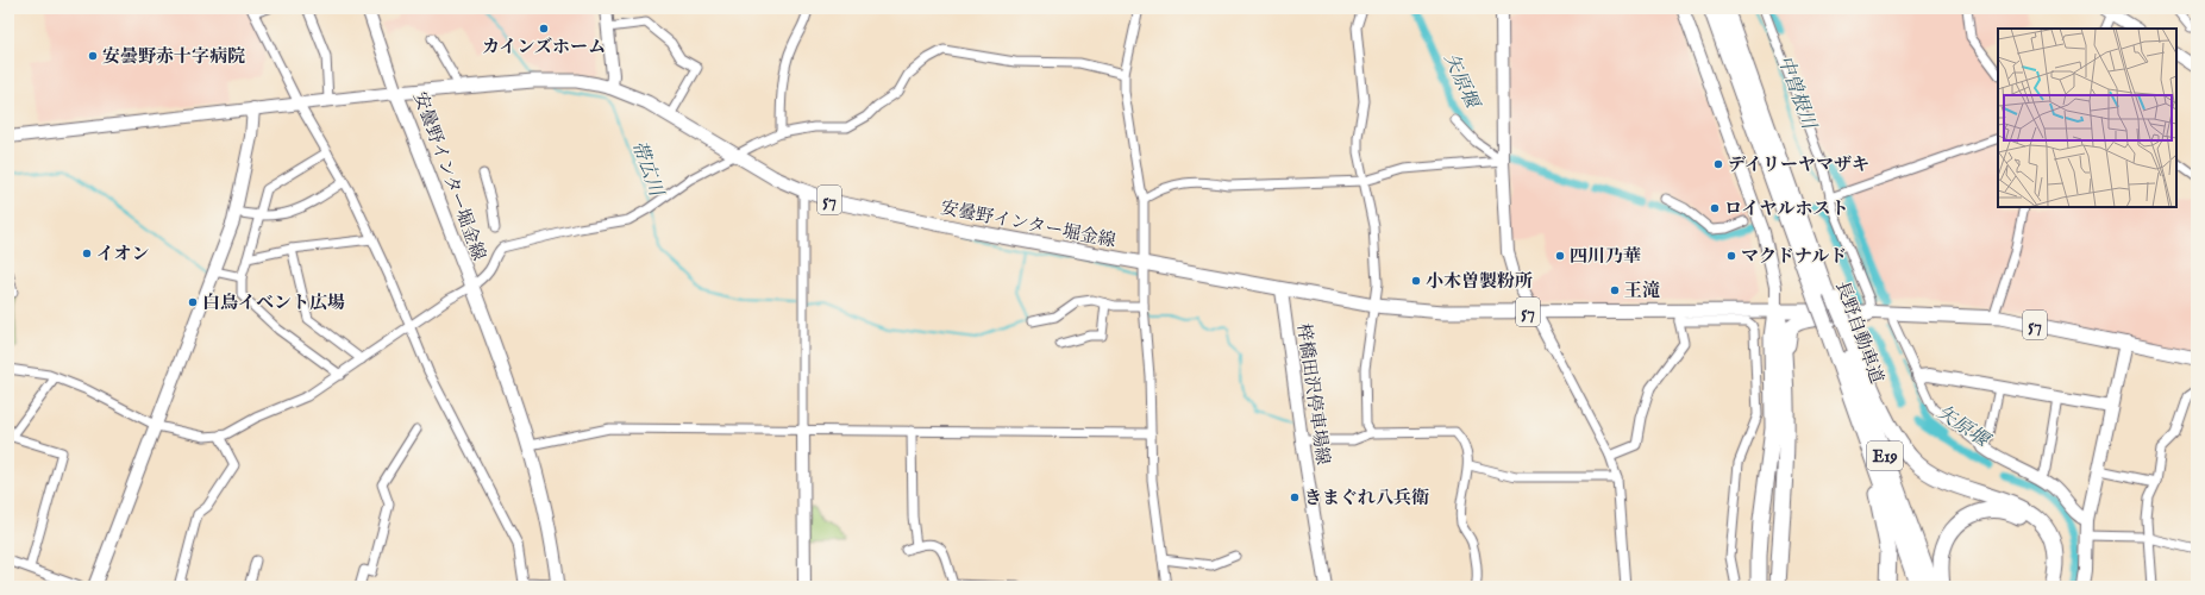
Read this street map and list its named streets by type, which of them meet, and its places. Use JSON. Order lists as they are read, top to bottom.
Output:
{
  "streets": {
    "highway": ["長野自動車道", "E19"],
    "main road": ["安曇野インター堀金線", "57"],
    "street": ["梓橋田沢停車場線"]
  },
  "crossings": [
    ["安曇野インター堀金線", "梓橋田沢停車場線"]
  ],
  "water": ["矢原堰", "中曽根川", "帯広川"],
  "places": [
    "カインズホーム",
    "安曇野赤十字病院",
    "デイリーヤマザキ",
    "ロイヤルホスト",
    "イオン",
    "四川乃華",
    "マクドナルド",
    "小木曽製粉所",
    "王滝",
    "白鳥イベント広場",
    "きまぐれ八兵衛"
  ]
}
